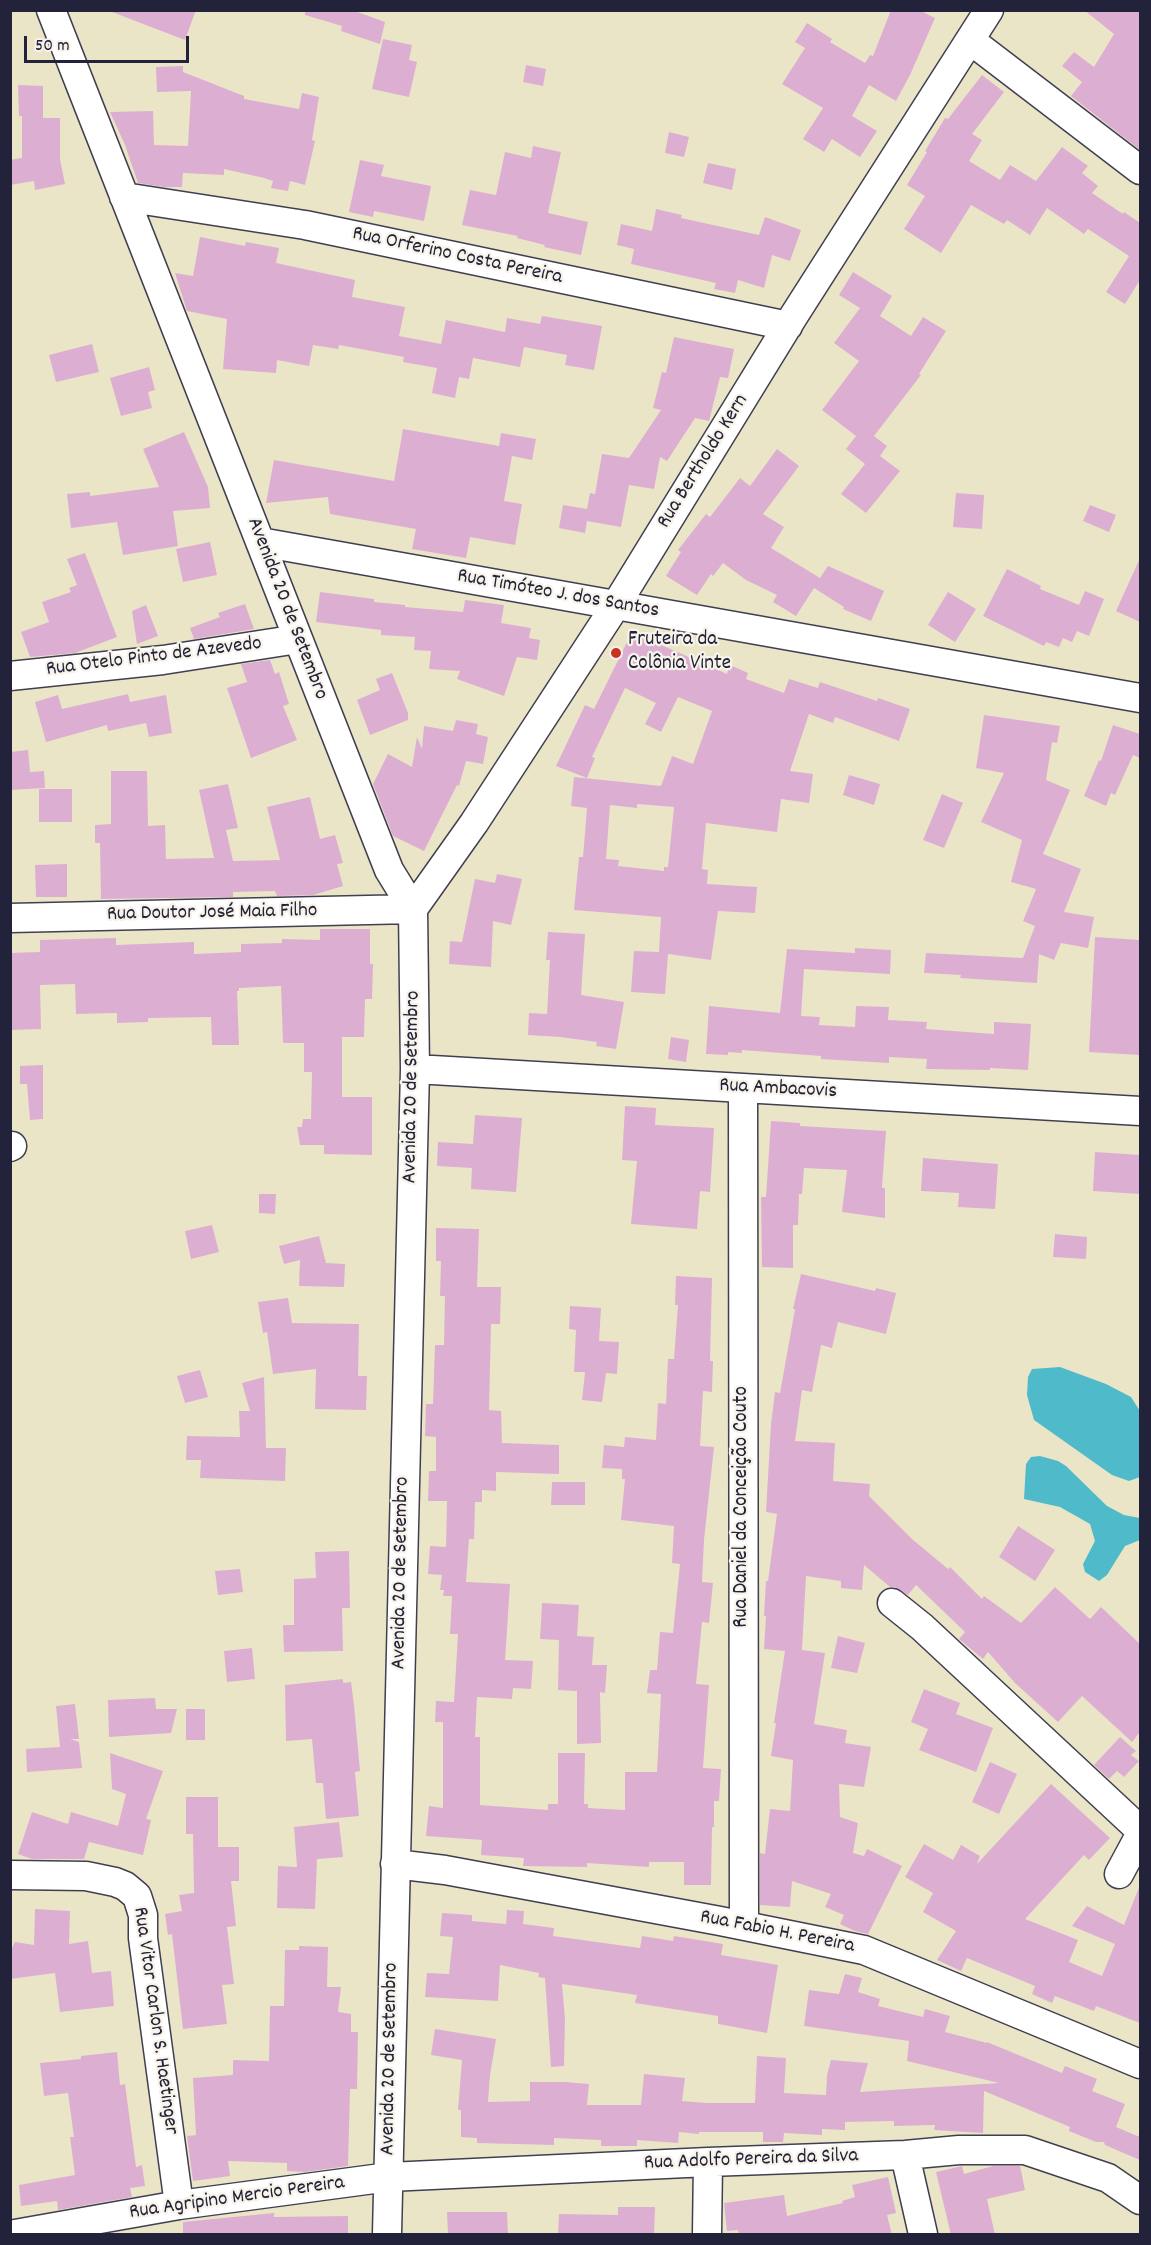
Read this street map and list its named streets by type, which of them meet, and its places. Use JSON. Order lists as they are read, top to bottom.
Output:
{
  "streets": {
    "street": [
      "Rua Orferino Costa Pereira",
      "Rua Bertholdo Kern",
      "Rua Timóteo J. dos Santos",
      "Avenida 20 de Setembro",
      "Rua Otelo Pinto de Azevedo",
      "Rua Doutor José Maia Filho",
      "Rua Ambacovis",
      "Rua Daniel da Conceição Couto",
      "Rua Fabio H. Pereira",
      "Rua Vitor Carlon S. Haetinger",
      "Rua Adolfo Pereira da Silva",
      "Rua Agripino Mercio Pereira"
    ]
  },
  "crossings": [
    ["Rua Orferino Costa Pereira", "Rua Bertholdo Kern"],
    ["Rua Orferino Costa Pereira", "Avenida 20 de Setembro"],
    ["Rua Bertholdo Kern", "Rua Timóteo J. dos Santos"],
    ["Rua Bertholdo Kern", "Avenida 20 de Setembro"],
    ["Rua Bertholdo Kern", "Rua Doutor José Maia Filho"],
    ["Rua Timóteo J. dos Santos", "Avenida 20 de Setembro"],
    ["Avenida 20 de Setembro", "Rua Otelo Pinto de Azevedo"],
    ["Avenida 20 de Setembro", "Rua Doutor José Maia Filho"],
    ["Avenida 20 de Setembro", "Rua Ambacovis"],
    ["Avenida 20 de Setembro", "Rua Fabio H. Pereira"],
    ["Avenida 20 de Setembro", "Rua Adolfo Pereira da Silva"],
    ["Avenida 20 de Setembro", "Rua Agripino Mercio Pereira"],
    ["Rua Ambacovis", "Rua Daniel da Conceição Couto"],
    ["Rua Daniel da Conceição Couto", "Rua Fabio H. Pereira"],
    ["Rua Vitor Carlon S. Haetinger", "Rua Agripino Mercio Pereira"],
    ["Rua Adolfo Pereira da Silva", "Rua Agripino Mercio Pereira"]
  ],
  "places": ["Fruteira da Colônia Vinte"],
  "scale_bar": "50 m"
}
